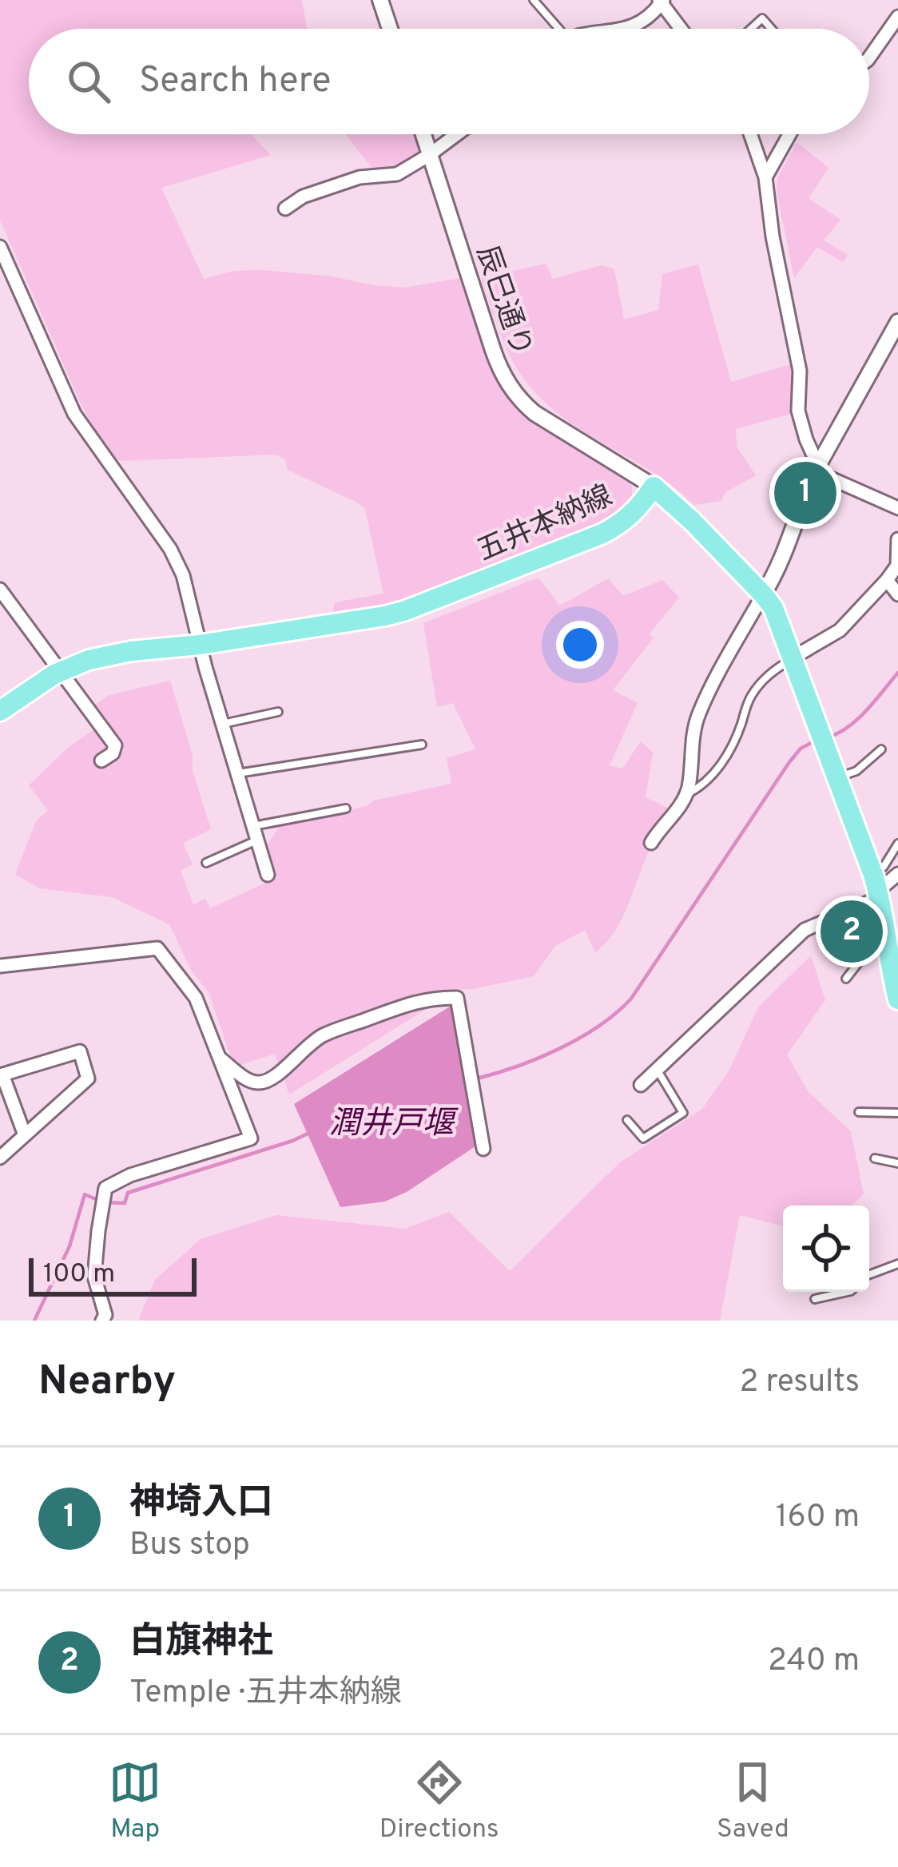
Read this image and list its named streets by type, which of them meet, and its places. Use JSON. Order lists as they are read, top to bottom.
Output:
{
  "streets": {
    "main road": ["五井本納線"],
    "street": ["辰巳通り"]
  },
  "crossings": [
    ["辰巳通り", "五井本納線"]
  ],
  "water": ["潤井戸堰"],
  "scale_bar": "100 m",
  "page": {
    "search": "Search here",
    "pins": ["1", "2"],
    "scale": "100 m",
    "heading": ["Nearby", "2 results"],
    "list": [
      {
        "mark": "1",
        "name": "神埼入口",
        "note": "Bus stop",
        "value": "160 m"
      },
      {
        "mark": "2",
        "name": "白旗神社",
        "note": "Temple · 五井本納線",
        "value": "240 m"
      }
    ],
    "nav": ["Map", "Directions", "Saved"]
  }
}
